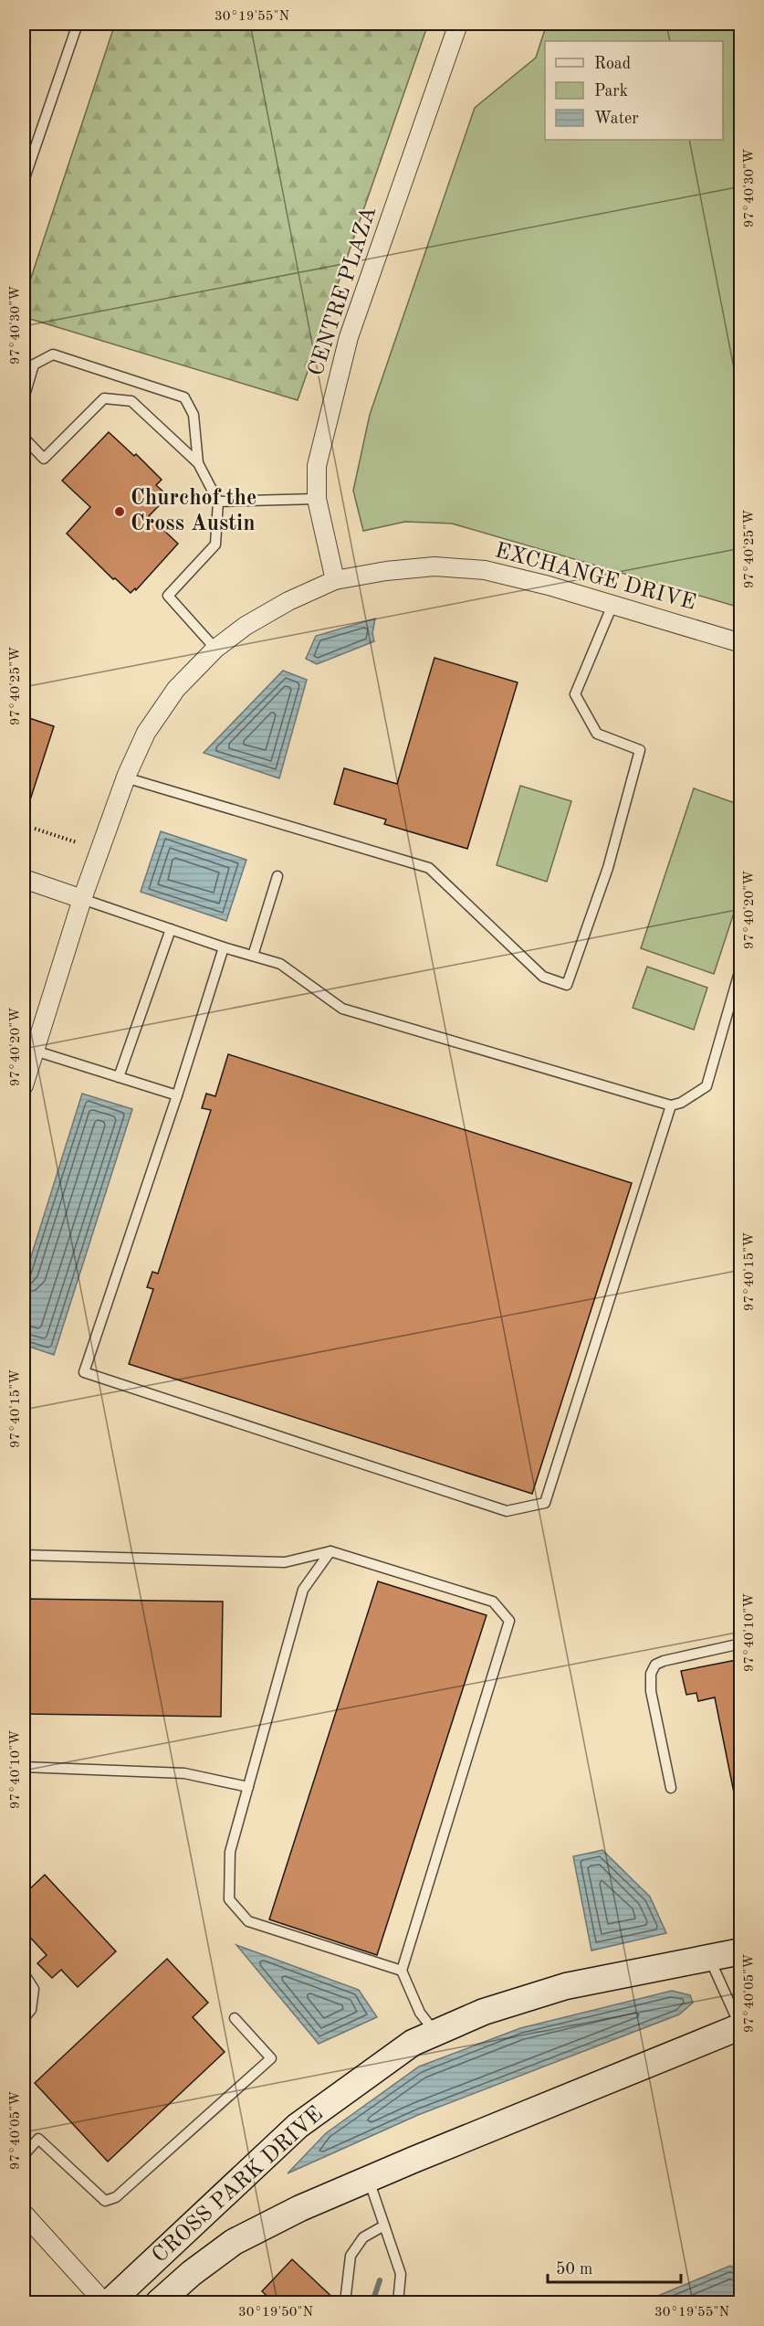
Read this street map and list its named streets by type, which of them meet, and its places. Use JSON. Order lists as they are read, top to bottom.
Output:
{
  "streets": {
    "street": ["CENTRE PLAZA", "EXCHANGE DRIVE", "CROSS PARK DRIVE"]
  },
  "crossings": [
    ["CENTRE PLAZA", "EXCHANGE DRIVE"]
  ],
  "places": ["Churchof the Cross Austin"],
  "legend": ["Road", "Park", "Water"],
  "scale_bar": "50 m",
  "coordinates": [
    "30°19'55\"N",
    "97°40'30\"W",
    "97°40'25\"W",
    "97°40'20\"W",
    "97°40'15\"W",
    "97°40'10\"W",
    "97°40'05\"W",
    "30°19'50\"N"
  ]
}
